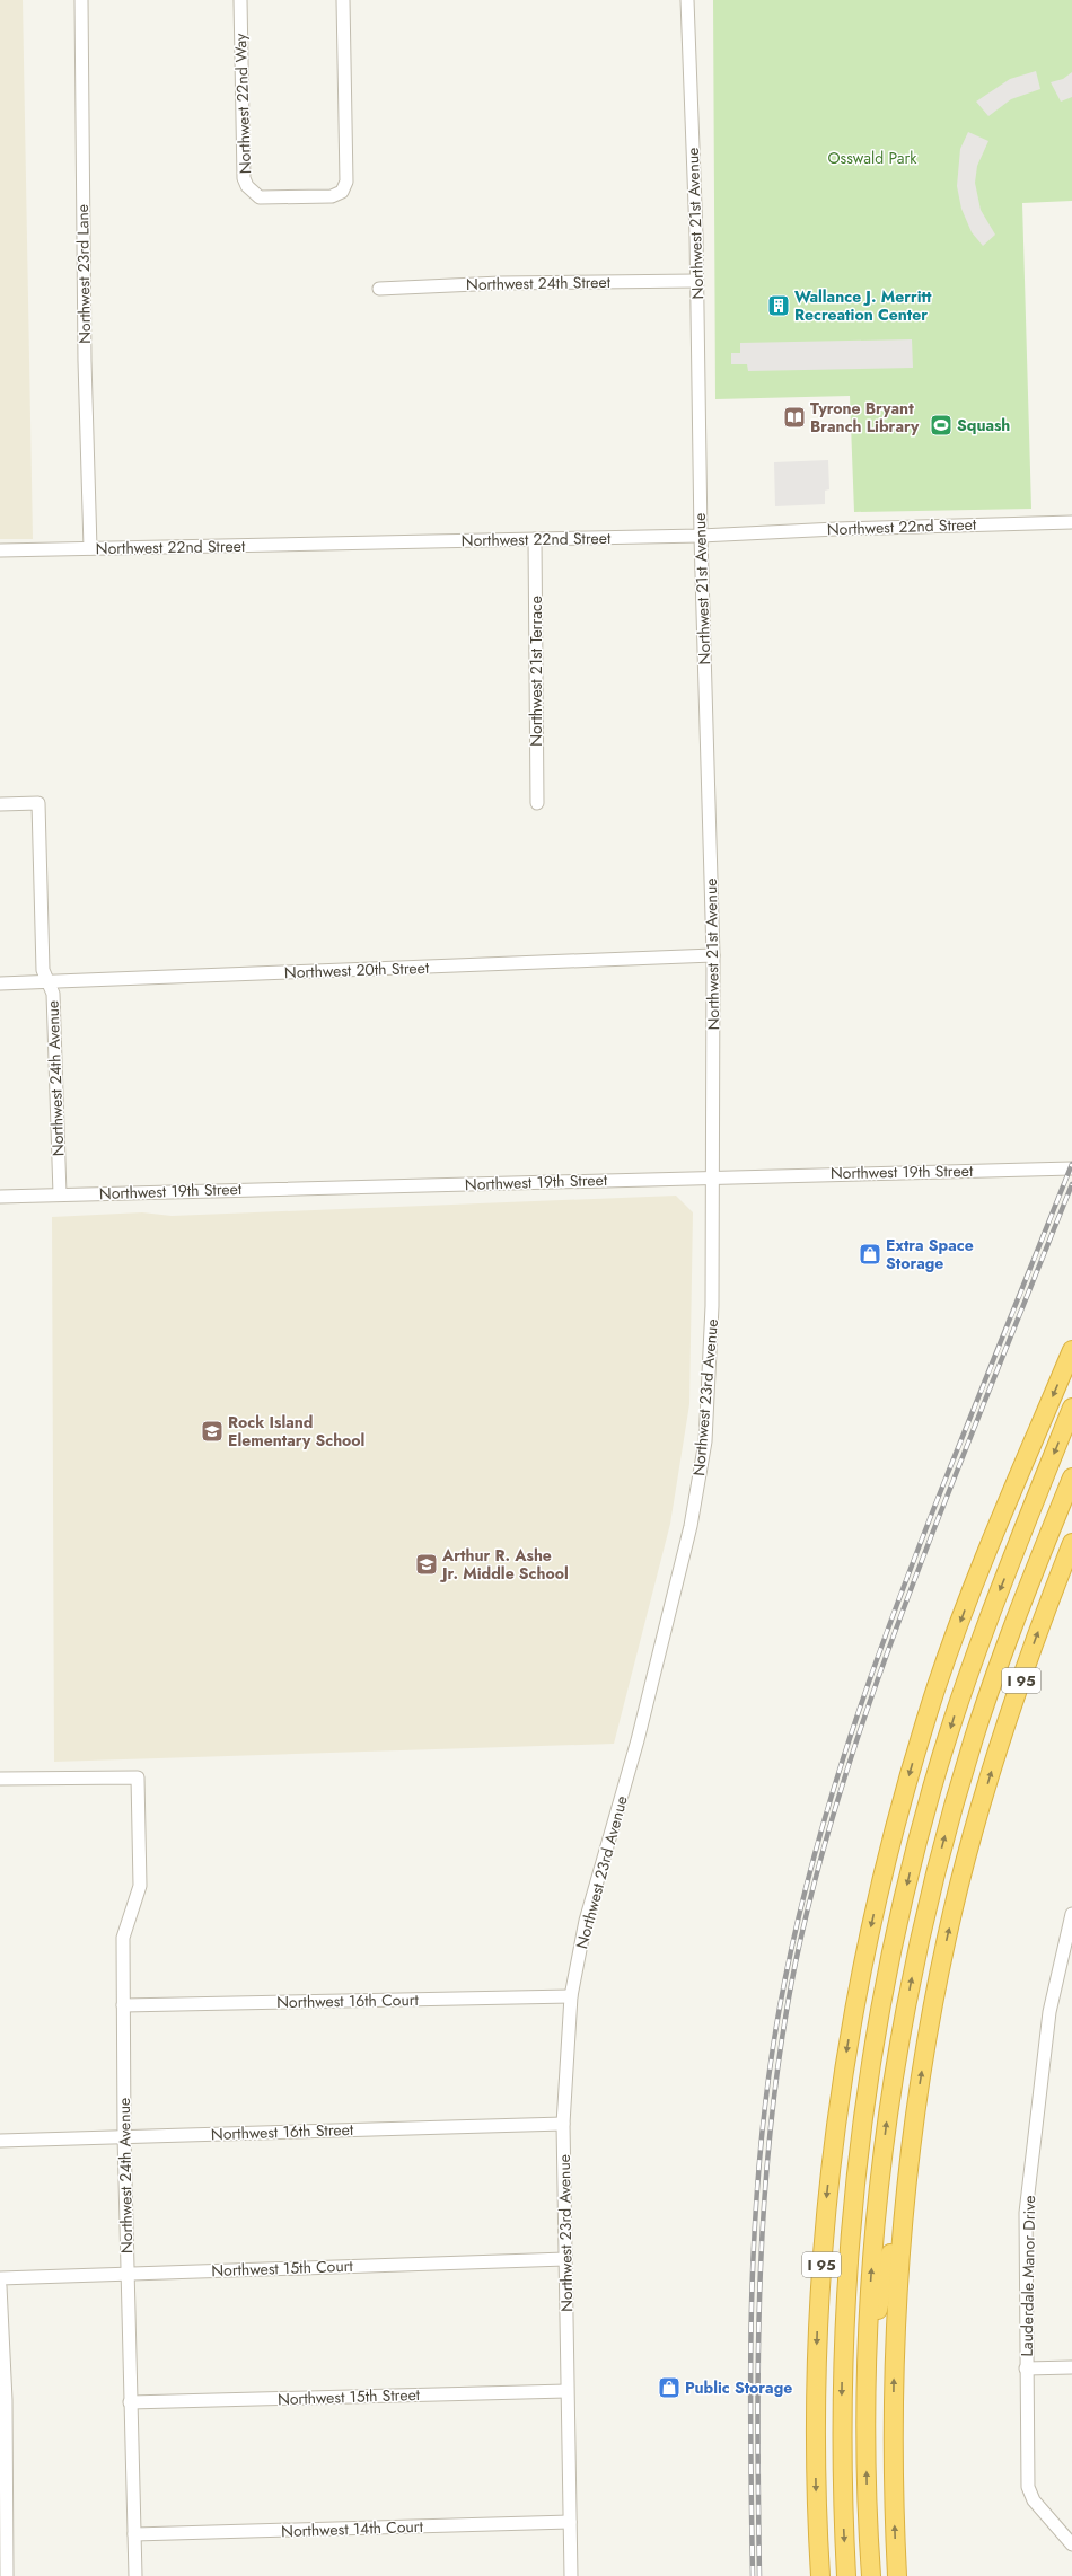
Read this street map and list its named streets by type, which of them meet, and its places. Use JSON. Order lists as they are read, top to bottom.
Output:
{
  "streets": {
    "highway": ["I 95"],
    "street": [
      "Northwest 22nd Way",
      "Northwest 21st Avenue",
      "Northwest 23rd Lane",
      "Northwest 24th Street",
      "Northwest 22nd Street",
      "Northwest 21st Terrace",
      "Northwest 20th Street",
      "Northwest 24th Avenue",
      "Northwest 19th Street",
      "Northwest 23rd Avenue",
      "Northwest 16th Court",
      "Northwest 16th Street",
      "Northwest 15th Court",
      "Lauderdale Manor Drive",
      "Northwest 15th Street",
      "Northwest 14th Court"
    ]
  },
  "crossings": [
    ["Northwest 21st Avenue", "Northwest 24th Street"],
    ["Northwest 21st Avenue", "Northwest 22nd Street"],
    ["Northwest 21st Avenue", "Northwest 20th Street"],
    ["Northwest 21st Avenue", "Northwest 19th Street"],
    ["Northwest 21st Avenue", "Northwest 23rd Avenue"],
    ["Northwest 23rd Lane", "Northwest 22nd Street"],
    ["Northwest 22nd Street", "Northwest 21st Terrace"],
    ["Northwest 20th Street", "Northwest 24th Avenue"],
    ["Northwest 24th Avenue", "Northwest 19th Street"],
    ["Northwest 24th Avenue", "Northwest 16th Court"],
    ["Northwest 24th Avenue", "Northwest 16th Street"],
    ["Northwest 24th Avenue", "Northwest 15th Court"],
    ["Northwest 24th Avenue", "Northwest 15th Street"],
    ["Northwest 24th Avenue", "Northwest 14th Court"],
    ["Northwest 19th Street", "Northwest 23rd Avenue"],
    ["Northwest 23rd Avenue", "Northwest 16th Court"],
    ["Northwest 23rd Avenue", "Northwest 16th Street"],
    ["Northwest 23rd Avenue", "Northwest 15th Court"],
    ["Northwest 23rd Avenue", "Northwest 15th Street"],
    ["Northwest 23rd Avenue", "Northwest 14th Court"]
  ],
  "parks": ["Osswald Park"],
  "places": {
    "building": ["Wallance J. Merritt Recreation Center"],
    "library": ["Tyrone Bryant Branch Library"],
    "sports": ["Squash"],
    "shop": ["Extra Space Storage", "Public Storage"],
    "school or university": ["Rock Island Elementary School", "Arthur R. Ashe Jr. Middle School"]
  }
}
